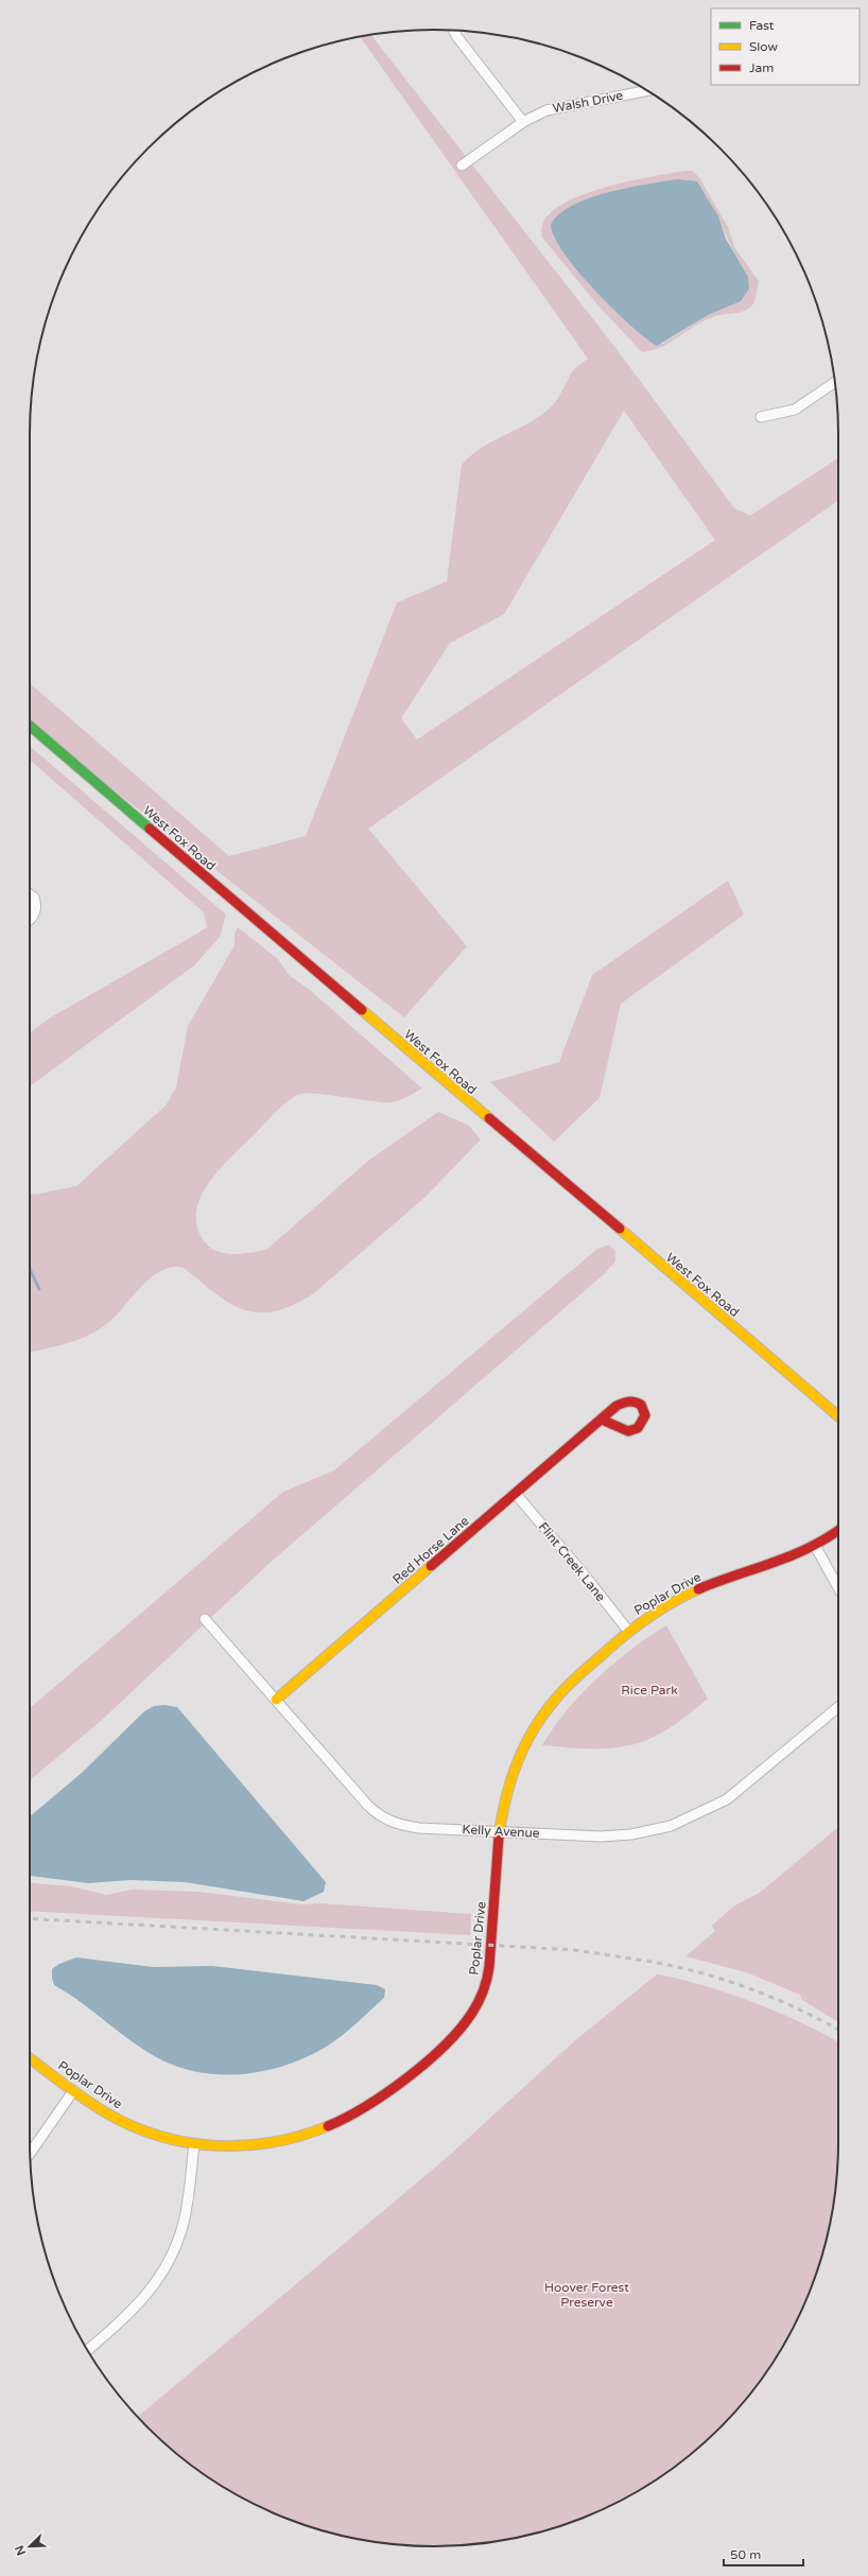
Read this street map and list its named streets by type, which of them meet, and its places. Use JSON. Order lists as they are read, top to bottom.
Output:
{
  "streets": {
    "street": [
      "Walsh Drive",
      "West Fox Road",
      "Red Horse Lane",
      "Flint Creek Lane",
      "Poplar Drive",
      "Kelly Avenue"
    ]
  },
  "crossings": [
    ["Red Horse Lane", "Flint Creek Lane"],
    ["Red Horse Lane", "Kelly Avenue"],
    ["Flint Creek Lane", "Poplar Drive"],
    ["Poplar Drive", "Kelly Avenue"]
  ],
  "parks": ["Rice Park", "Hoover Forest Preserve"],
  "legend": ["Fast", "Slow", "Jam"],
  "scale_bar": "50 m",
  "north": "bottom left"
}
